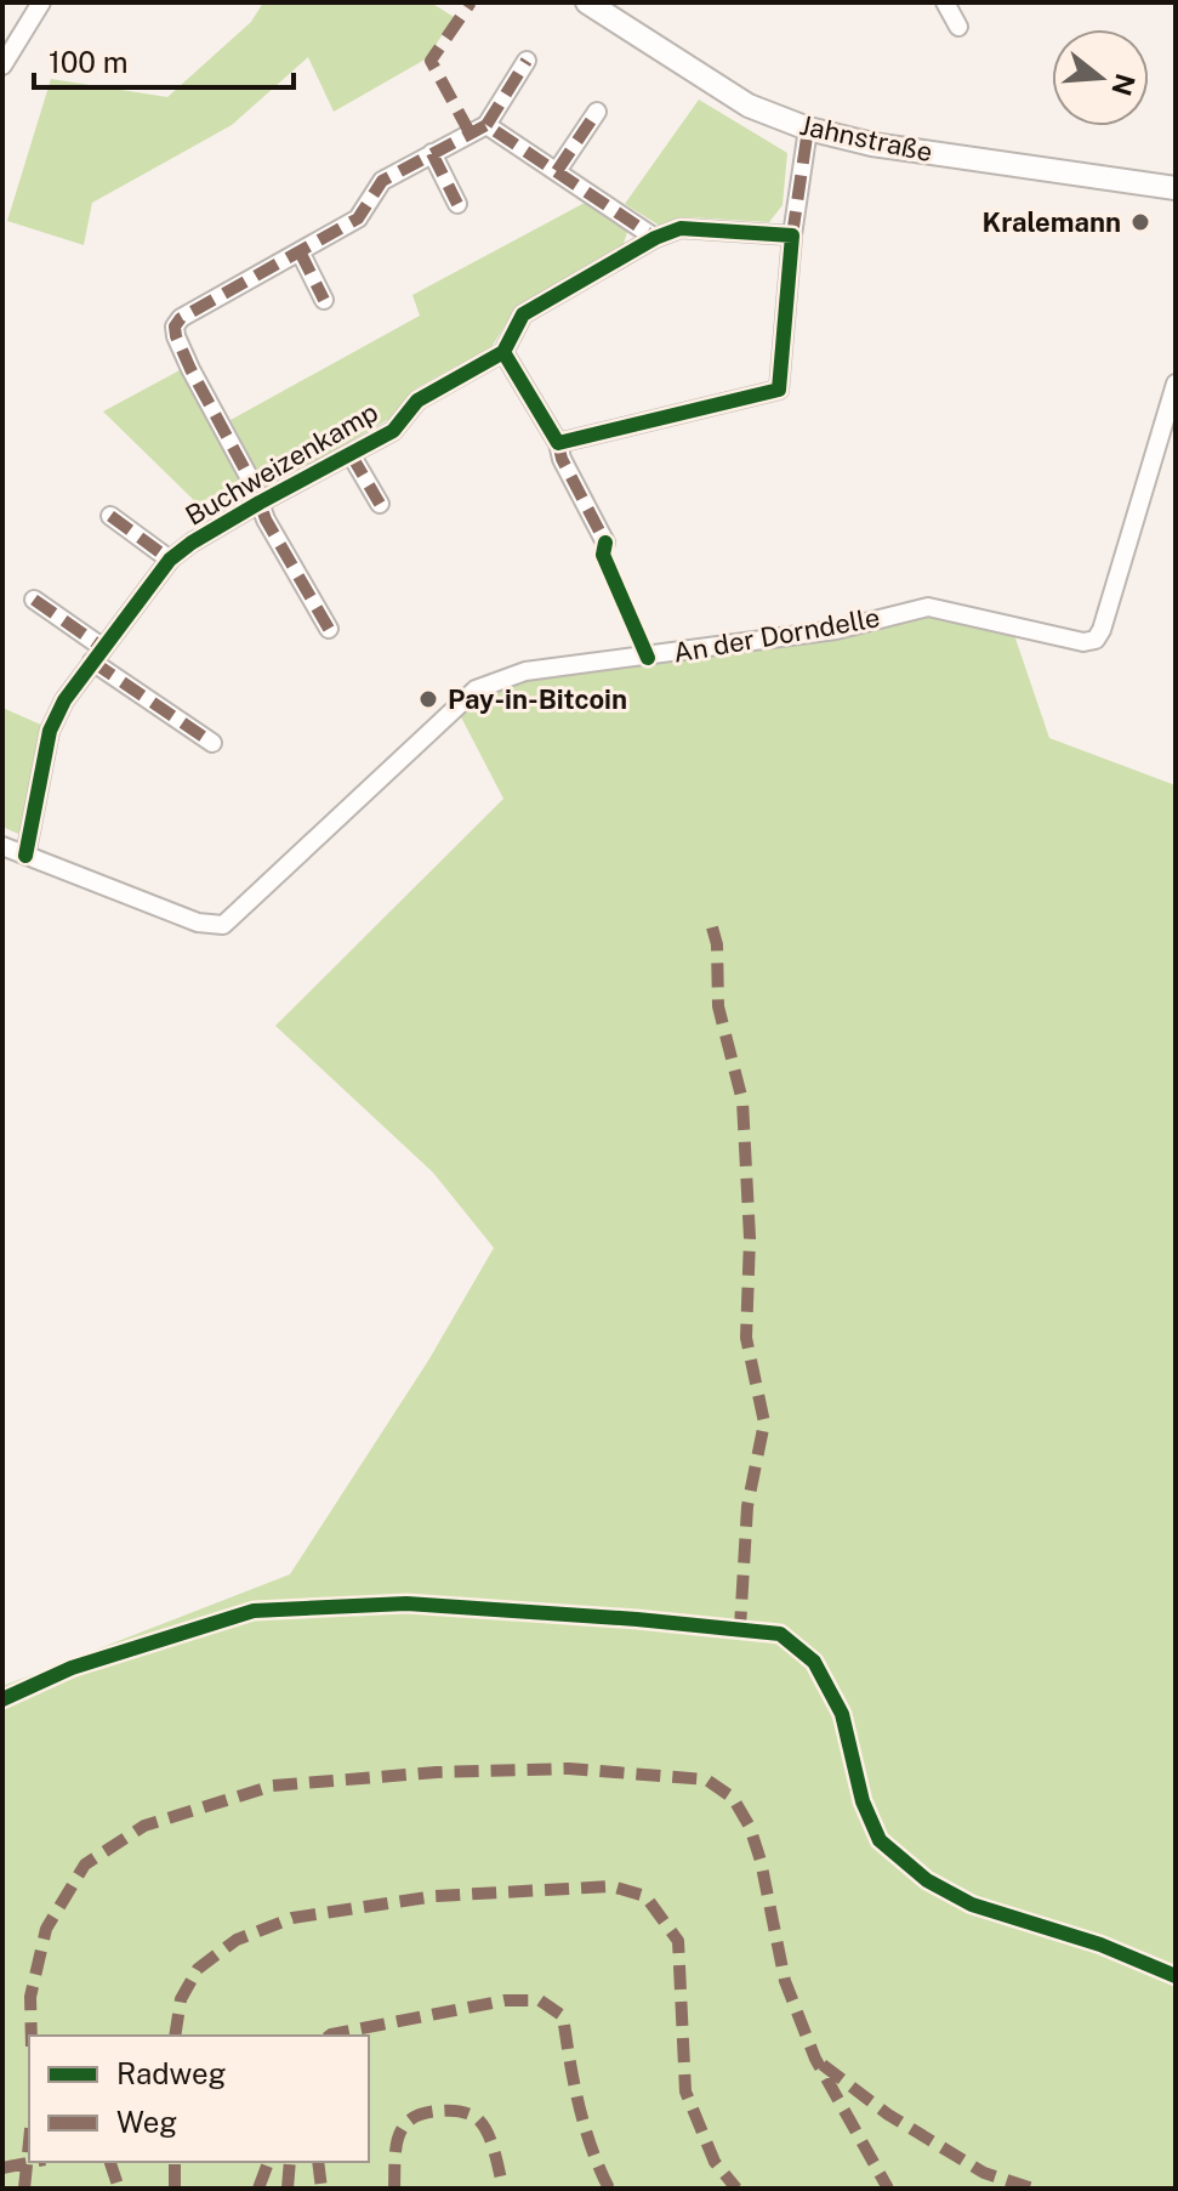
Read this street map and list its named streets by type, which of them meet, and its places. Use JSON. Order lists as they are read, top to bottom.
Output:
{
  "streets": {
    "main road": ["Jahnstraße"],
    "street": ["Buchweizenkamp", "An der Dorndelle"]
  },
  "crossings": [
    ["Buchweizenkamp", "An der Dorndelle"]
  ],
  "places": ["Kralemann", "Pay-in-Bitcoin"],
  "legend": ["Radweg", "Weg"],
  "scale_bar": "100 m",
  "north": "right"
}
